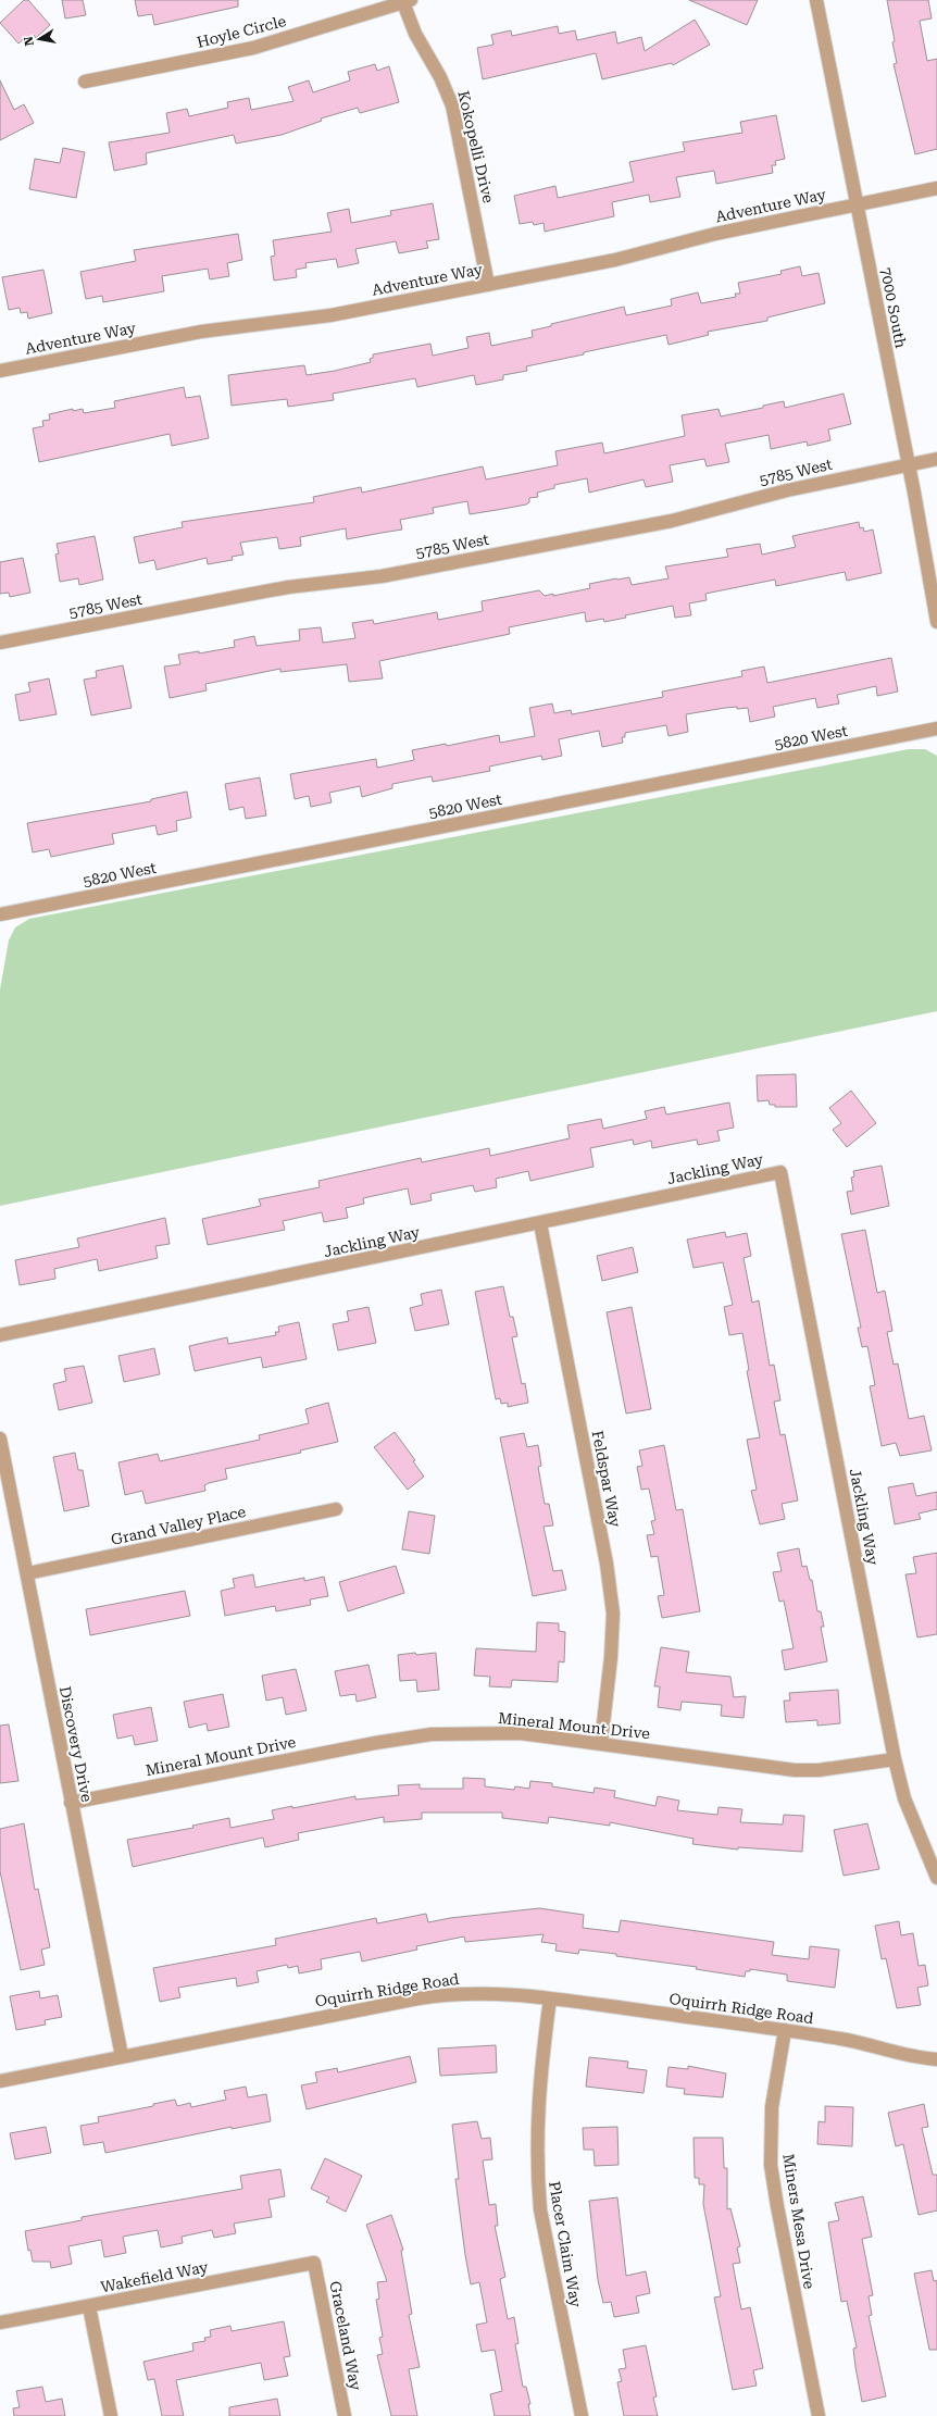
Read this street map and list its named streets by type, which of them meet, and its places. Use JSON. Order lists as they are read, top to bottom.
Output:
{
  "streets": {
    "street": [
      "Hoyle Circle",
      "Kokopelli Drive",
      "Adventure Way",
      "7000 South",
      "5785 West",
      "5820 West",
      "Jackling Way",
      "Feldspar Way",
      "Grand Valley Place",
      "Mineral Mount Drive",
      "Discovery Drive",
      "Oquirrh Ridge Road",
      "Miners Mesa Drive",
      "Placer Claim Way",
      "Wakefield Way",
      "Graceland Way"
    ]
  },
  "crossings": [
    ["Hoyle Circle", "Kokopelli Drive"],
    ["Kokopelli Drive", "Adventure Way"],
    ["Adventure Way", "7000 South"],
    ["7000 South", "5785 West"],
    ["Jackling Way", "Feldspar Way"],
    ["Jackling Way", "Mineral Mount Drive"],
    ["Feldspar Way", "Mineral Mount Drive"],
    ["Grand Valley Place", "Discovery Drive"],
    ["Mineral Mount Drive", "Discovery Drive"],
    ["Discovery Drive", "Oquirrh Ridge Road"],
    ["Oquirrh Ridge Road", "Miners Mesa Drive"],
    ["Oquirrh Ridge Road", "Placer Claim Way"],
    ["Wakefield Way", "Graceland Way"]
  ],
  "north": "left"
}
